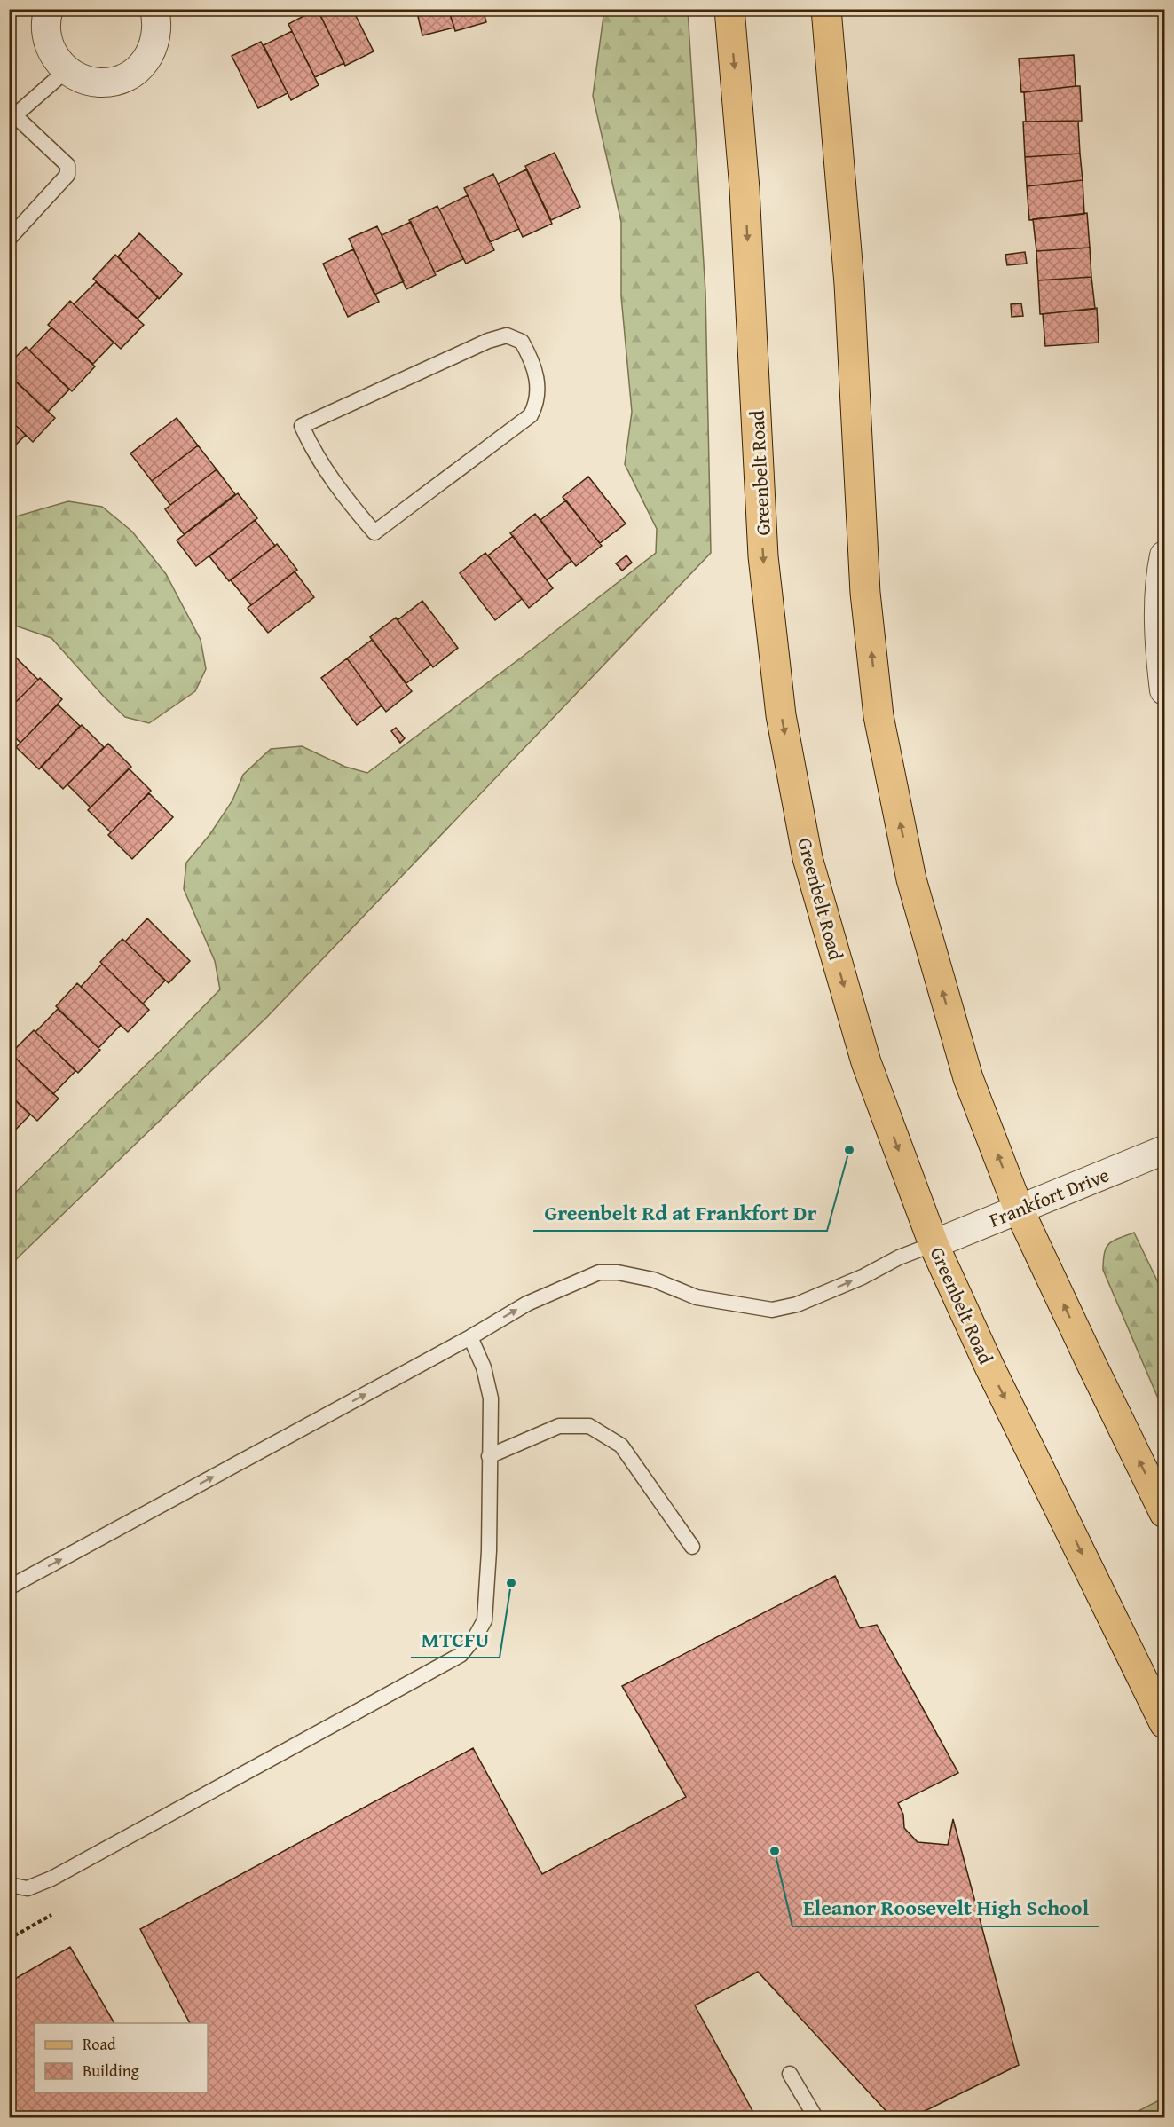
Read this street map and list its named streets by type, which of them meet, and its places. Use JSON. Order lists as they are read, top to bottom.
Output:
{
  "streets": {
    "main road": ["Greenbelt Road"],
    "street": ["Frankfort Drive"]
  },
  "crossings": [
    ["Greenbelt Road", "Frankfort Drive"]
  ],
  "places": ["Greenbelt Rd at Frankfort Dr", "MTCFU", "Eleanor Roosevelt High School"],
  "legend": ["Road", "Building"]
}
